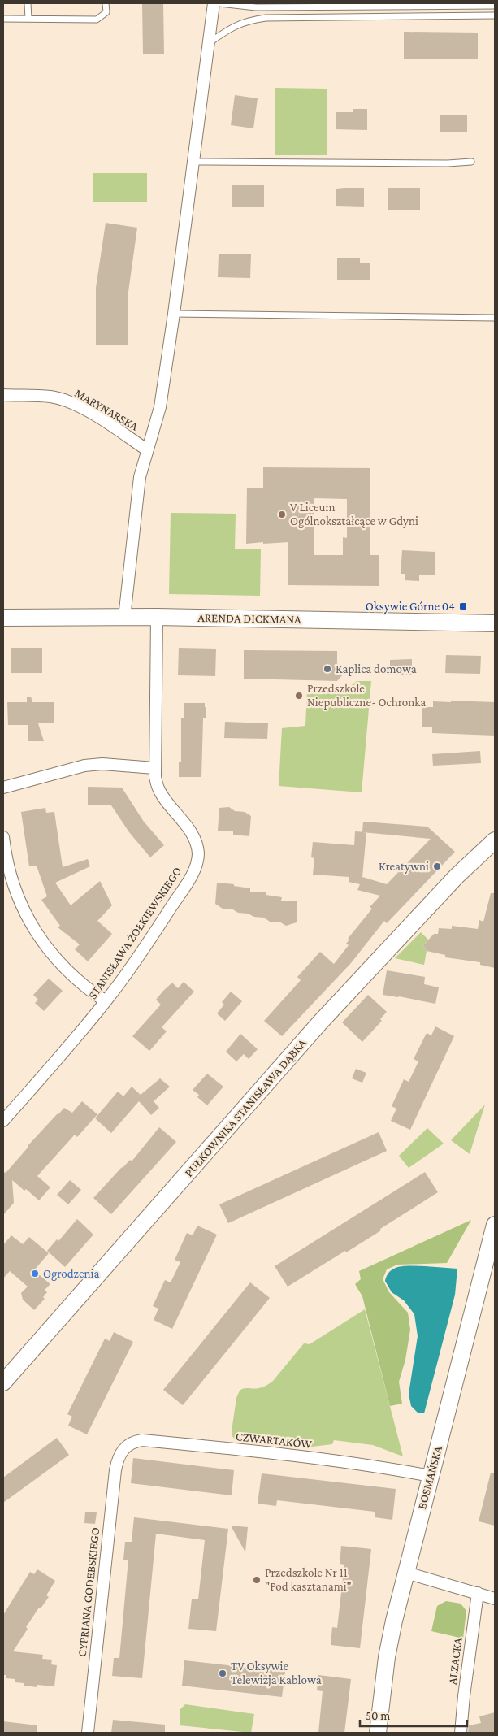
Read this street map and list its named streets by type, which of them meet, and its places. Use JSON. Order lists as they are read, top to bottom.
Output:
{
  "streets": {
    "street": [
      "MARYNARSKA",
      "ARENDA DICKMANA",
      "STANISŁAWA ŻÓŁKIEWSKIEGO",
      "PUŁKOWNIKA STANISŁAWA DĄBKA",
      "CZWARTAKÓW",
      "BOSMAŃSKA",
      "CYPRIANA GODEBSKIEGO",
      "ALZACKA"
    ]
  },
  "crossings": [
    ["ARENDA DICKMANA", "STANISŁAWA ŻÓŁKIEWSKIEGO"],
    ["CZWARTAKÓW", "BOSMAŃSKA"],
    ["CZWARTAKÓW", "CYPRIANA GODEBSKIEGO"]
  ],
  "places": {
    "other": [
      "V Liceum Ogólnokształcące w Gdyni",
      "Kaplica domowa",
      "Przedszkole Niepubliczne- Ochronka",
      "Kreatywni",
      "Ogrodzenia",
      "Przedszkole Nr 11 \"Pod kasztanami\"",
      "TV Oksywie Telewizja Kablowa"
    ],
    "transit": ["Oksywie Górne 04"]
  },
  "scale_bar": "50 m"
}
